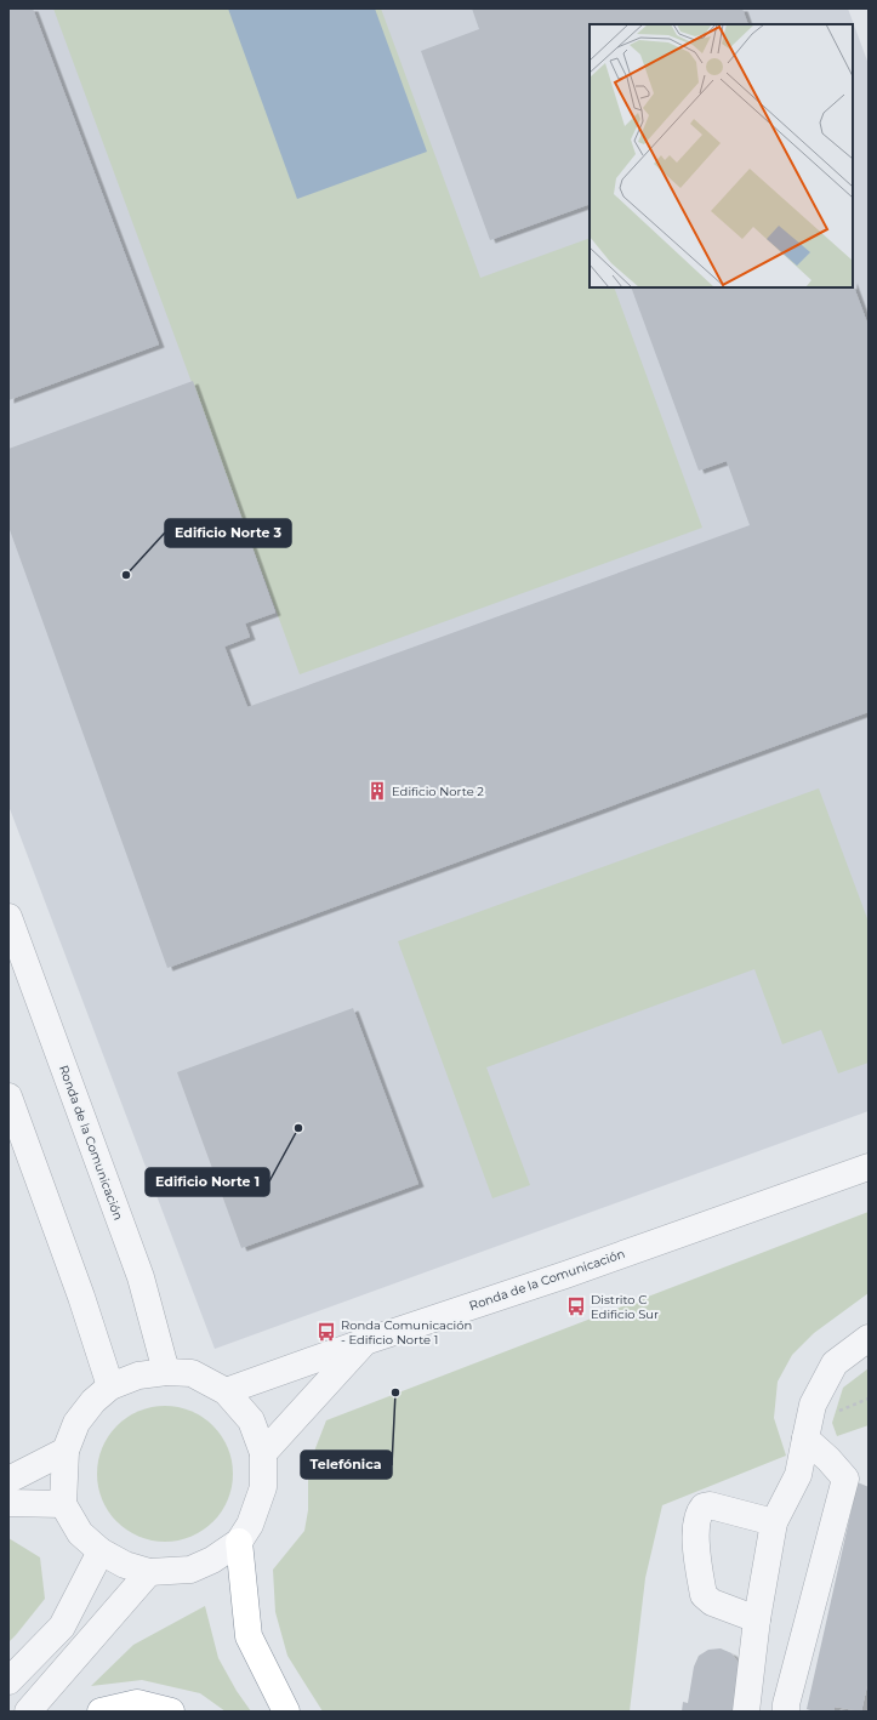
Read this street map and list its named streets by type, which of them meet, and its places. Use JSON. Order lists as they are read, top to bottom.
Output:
{
  "streets": {
    "street": ["Ronda de la Comunicación"]
  },
  "places": {
    "other": ["Edificio Norte 3", "Edificio Norte 1", "Telefónica"],
    "building": ["Edificio Norte 2"],
    "bus stop": ["Distrito C Edificio Sur", "Ronda Comunicación - Edificio Norte 1"]
  }
}
